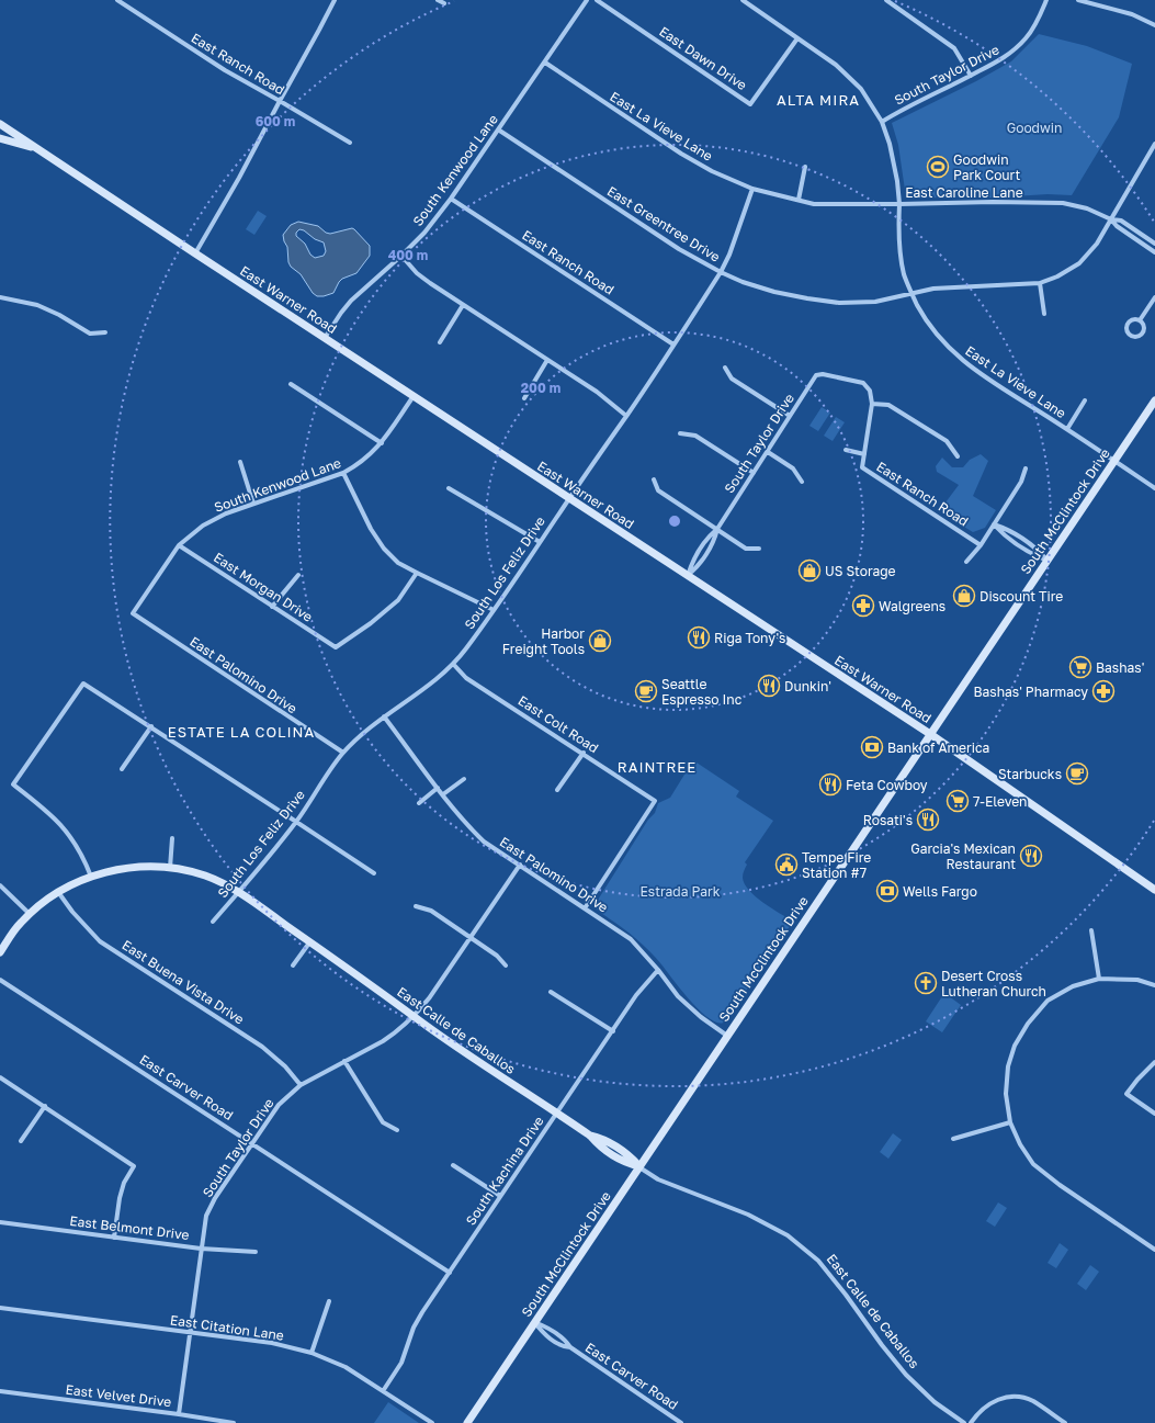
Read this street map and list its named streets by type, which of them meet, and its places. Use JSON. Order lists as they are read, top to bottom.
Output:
{
  "streets": {
    "main road": ["East Warner Road", "South McClintock Drive", "East Calle de Caballos"],
    "street": [
      "East Dawn Drive",
      "East Ranch Road",
      "South Taylor Drive",
      "East La Vieve Lane",
      "South Kenwood Lane",
      "East Caroline Lane",
      "East Greentree Drive",
      "South Los Feliz Drive",
      "East Morgan Drive",
      "East Palomino Drive",
      "East Colt Road",
      "East Buena Vista Drive",
      "East Carver Road",
      "South Kachina Drive",
      "East Belmont Drive",
      "East Citation Lane",
      "East Velvet Drive"
    ]
  },
  "crossings": [
    ["East Dawn Drive", "East Caroline Lane"],
    ["East Ranch Road", "South Taylor Drive"],
    ["East Ranch Road", "South Kenwood Lane"],
    ["East Ranch Road", "South Los Feliz Drive"],
    ["South Taylor Drive", "East Caroline Lane"],
    ["South Taylor Drive", "East Warner Road"],
    ["South Taylor Drive", "East Palomino Drive"],
    ["South Taylor Drive", "East Buena Vista Drive"],
    ["South Taylor Drive", "East Calle de Caballos"],
    ["South Taylor Drive", "East Carver Road"],
    ["South Taylor Drive", "East Belmont Drive"],
    ["South Taylor Drive", "East Citation Lane"],
    ["South Taylor Drive", "East Velvet Drive"],
    ["East La Vieve Lane", "South Kenwood Lane"],
    ["East La Vieve Lane", "East Caroline Lane"],
    ["East La Vieve Lane", "East Greentree Drive"],
    ["East La Vieve Lane", "South McClintock Drive"],
    ["East La Vieve Lane", "South Los Feliz Drive"],
    ["South Kenwood Lane", "East Greentree Drive"],
    ["South Kenwood Lane", "East Warner Road"],
    ["South Kenwood Lane", "East Morgan Drive"],
    ["South Kenwood Lane", "East Palomino Drive"],
    ["East Greentree Drive", "South Los Feliz Drive"],
    ["East Warner Road", "South McClintock Drive"],
    ["East Warner Road", "South Los Feliz Drive"],
    ["South McClintock Drive", "East Palomino Drive"],
    ["South McClintock Drive", "East Calle de Caballos"],
    ["South McClintock Drive", "East Carver Road"],
    ["South Los Feliz Drive", "East Palomino Drive"],
    ["South Los Feliz Drive", "East Colt Road"],
    ["South Los Feliz Drive", "East Calle de Caballos"],
    ["East Palomino Drive", "East Colt Road"],
    ["East Palomino Drive", "South Kachina Drive"],
    ["East Buena Vista Drive", "East Calle de Caballos"],
    ["East Calle de Caballos", "South Kachina Drive"],
    ["East Carver Road", "South Kachina Drive"],
    ["South Kachina Drive", "East Citation Lane"]
  ],
  "districts": ["ALTA MIRA", "ESTATE LA COLINA", "RAINTREE"],
  "parks": ["Goodwin", "Estrada Park"],
  "places": {
    "sports": ["Goodwin Park Court"],
    "shop": ["US Storage", "Discount Tire", "Harbor Freight Tools"],
    "pharmacy": ["Walgreens", "Bashas' Pharmacy"],
    "restaurant": [
      "Riga Tony's",
      "Dunkin'",
      "Feta Cowboy",
      "Rosati's",
      "Garcia's Mexican Restaurant"
    ],
    "supermarket": ["Bashas'", "7-Eleven"],
    "cafe": ["Seattle Espresso Inc", "Starbucks"],
    "bank": ["Bank of America", "Wells Fargo"],
    "public building": ["Tempe Fire Station #7"],
    "church": ["Desert Cross Lutheran Church"]
  },
  "rings": ["600 m", "400 m", "200 m"]
}
